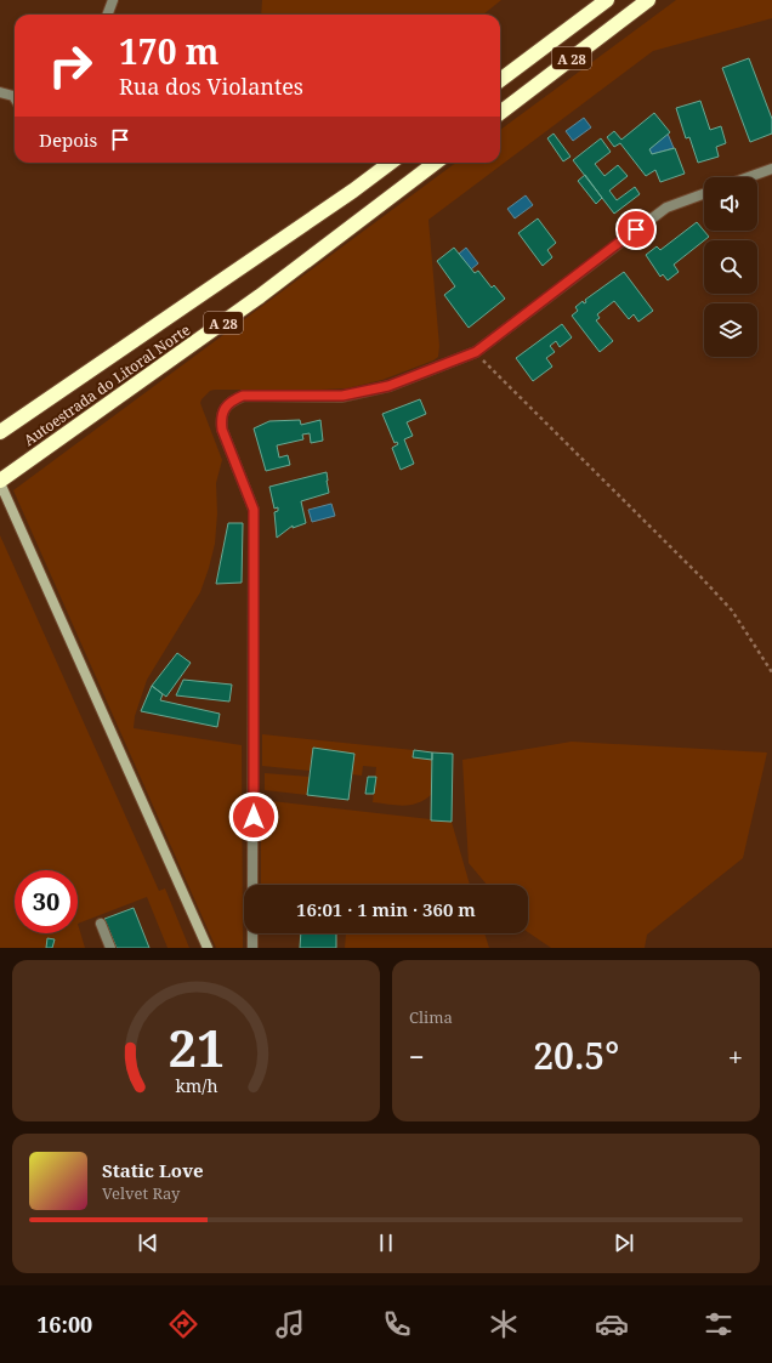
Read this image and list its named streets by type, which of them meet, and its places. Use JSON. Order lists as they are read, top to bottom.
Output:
{
  "streets": {
    "highway": ["A 28", "Autoestrada do Litoral Norte"]
  },
  "page": {
    "turn": ["170 m", "Rua dos Violantes"],
    "then": "Depois",
    "limit": "30",
    "trip": "16:01 · 1 min · 360 m",
    "tile": "Clima",
    "heat": ["−", "20.5°", "+"],
    "song": ["Static Love", "Velvet Ray"],
    "tabs": "16:00",
    "gauge": ["21", "km/h"]
  }
}
